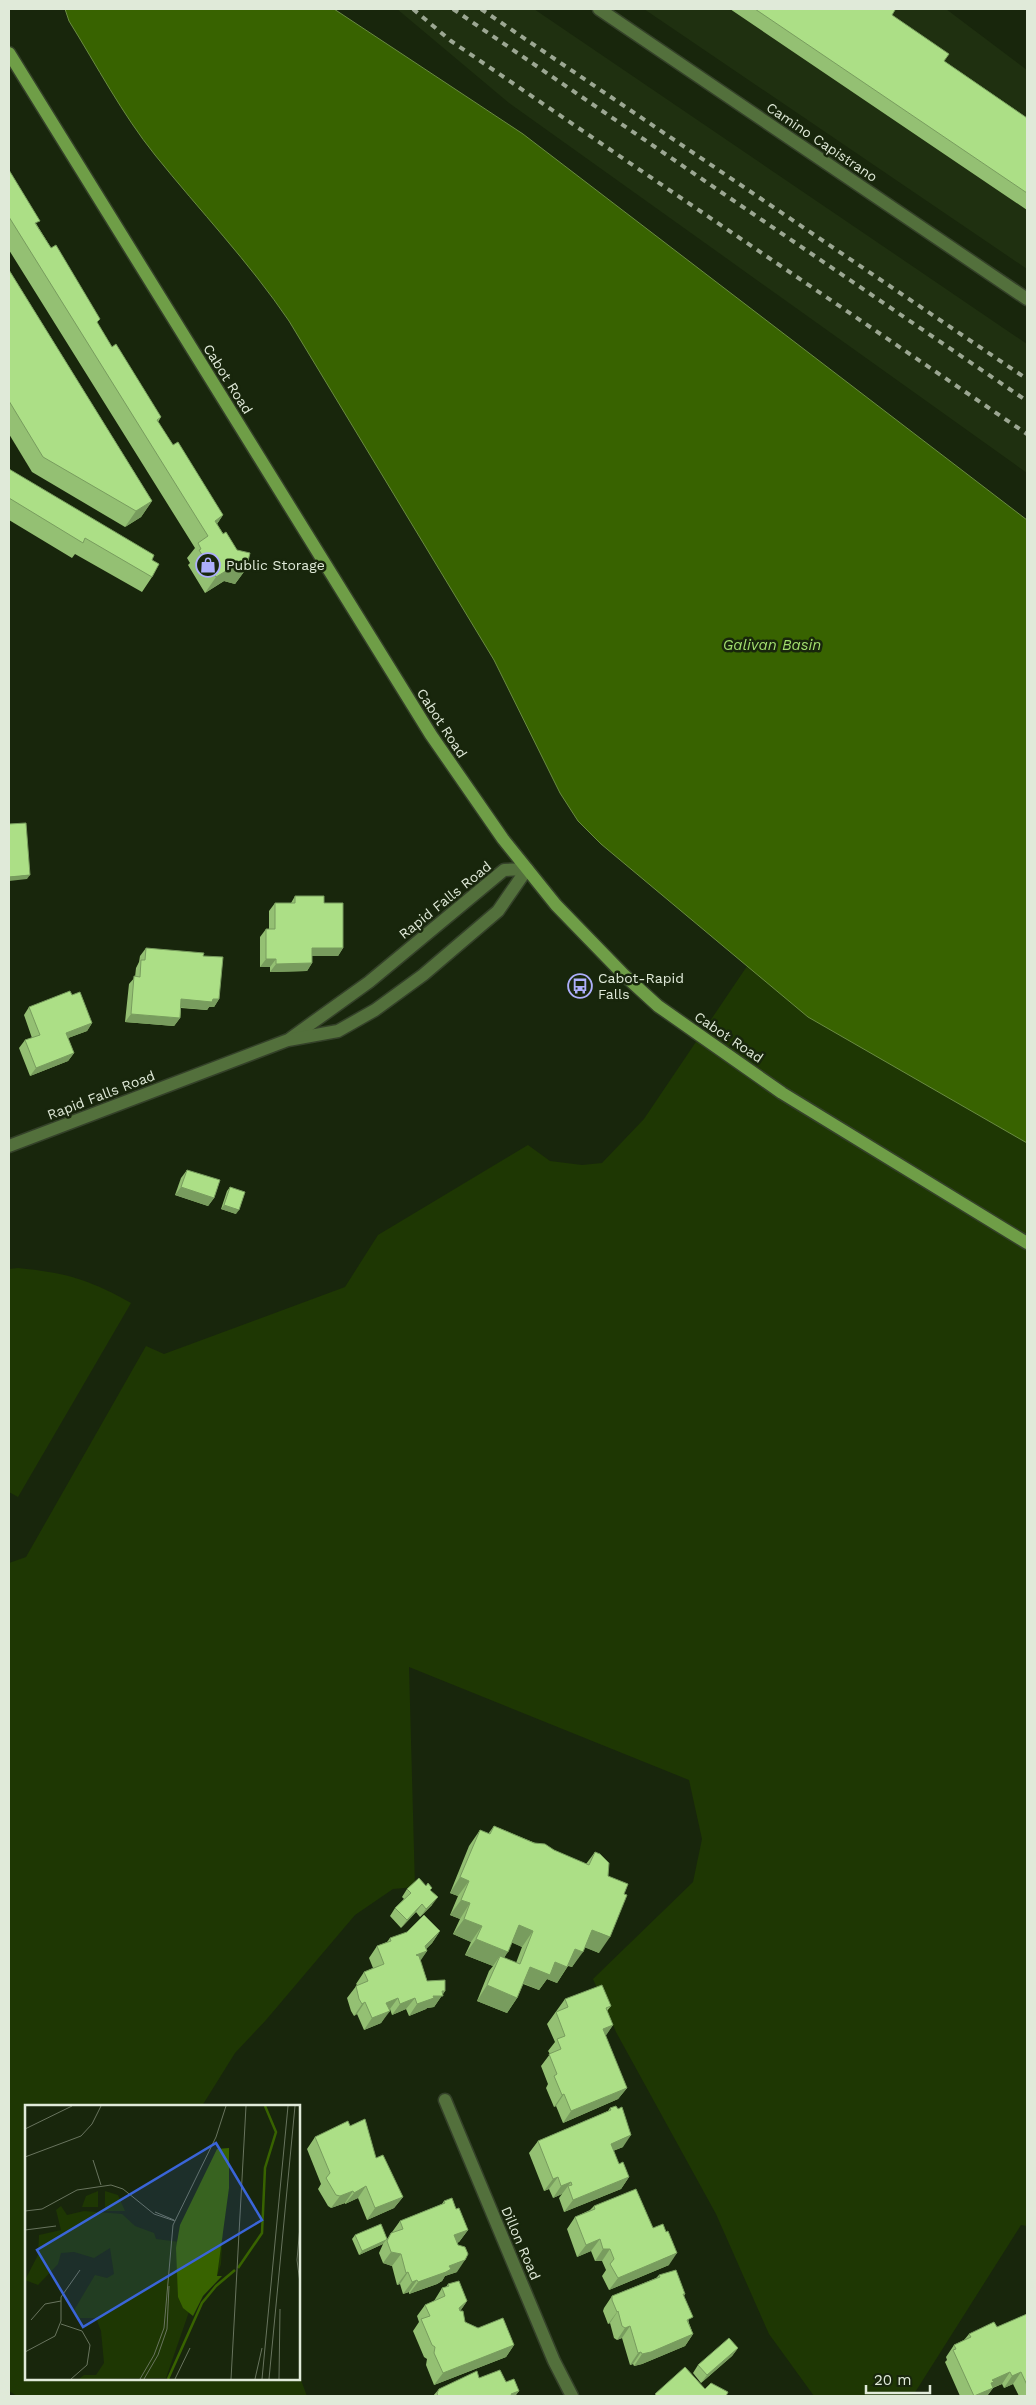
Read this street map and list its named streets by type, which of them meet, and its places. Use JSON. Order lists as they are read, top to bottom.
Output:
{
  "streets": {
    "main road": ["Cabot Road"],
    "street": ["Camino Capistrano", "Rapid Falls Road", "Dillon Road"]
  },
  "crossings": [
    ["Cabot Road", "Rapid Falls Road"]
  ],
  "water": ["Galivan Basin"],
  "places": {
    "shop": ["Public Storage"],
    "bus stop": ["Cabot-Rapid Falls"]
  },
  "scale_bar": "20 m"
}
